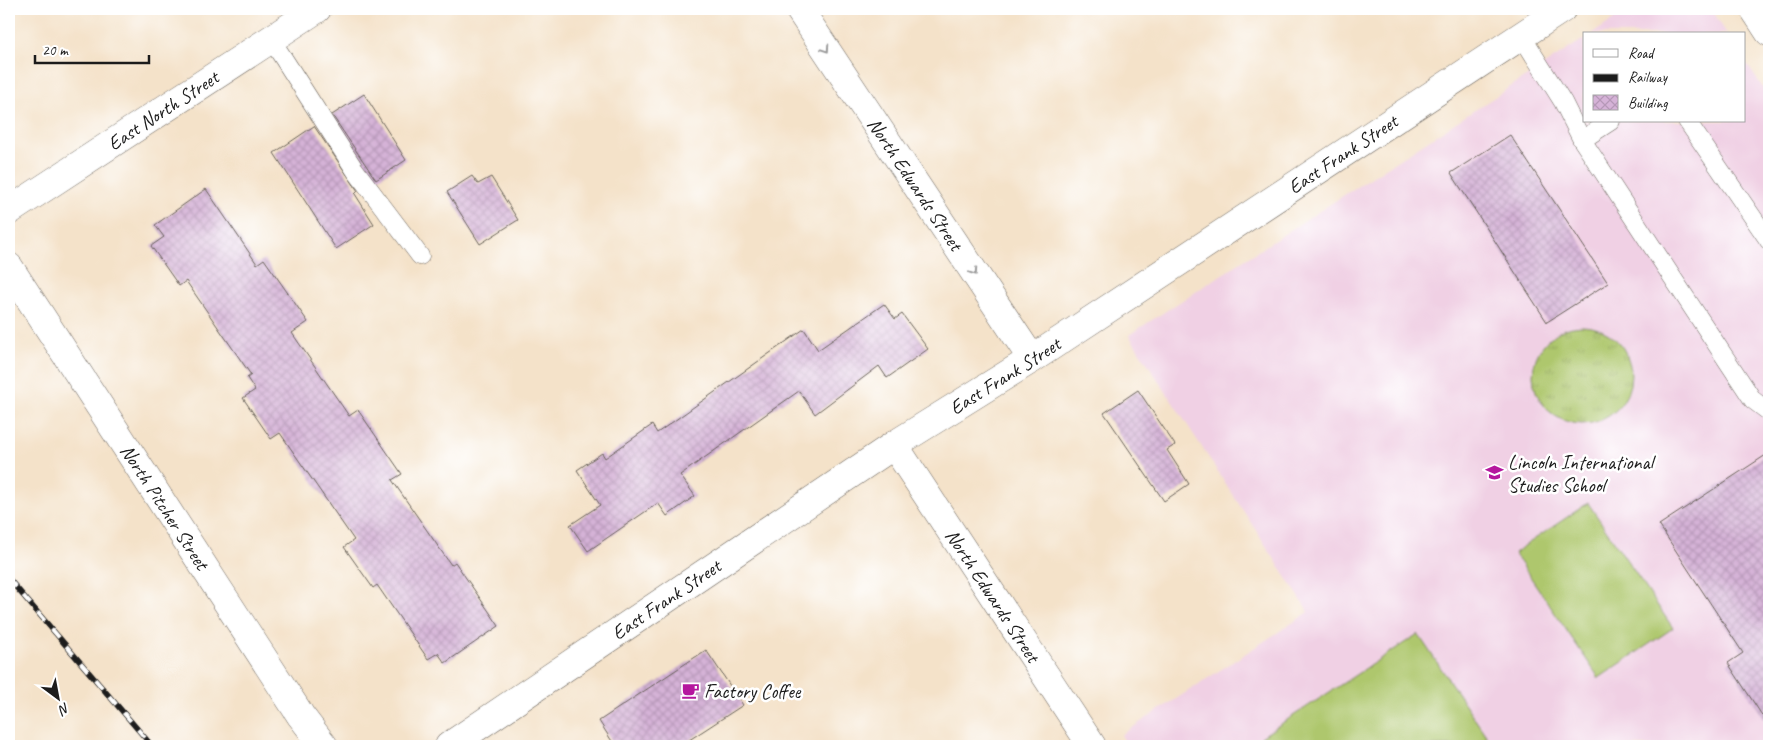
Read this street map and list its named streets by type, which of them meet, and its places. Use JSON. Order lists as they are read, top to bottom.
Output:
{
  "streets": {
    "street": [
      "East North Street",
      "East Frank Street",
      "North Edwards Street",
      "North Pitcher Street"
    ]
  },
  "crossings": [
    ["East Frank Street", "North Edwards Street"]
  ],
  "one_way": ["North Edwards Street"],
  "places": {
    "school or university": ["Lincoln International Studies School"],
    "cafe": ["Factory Coffee"]
  },
  "legend": ["Road", "Railway", "Building"],
  "scale_bar": "20 m",
  "north": "bottom right"
}
